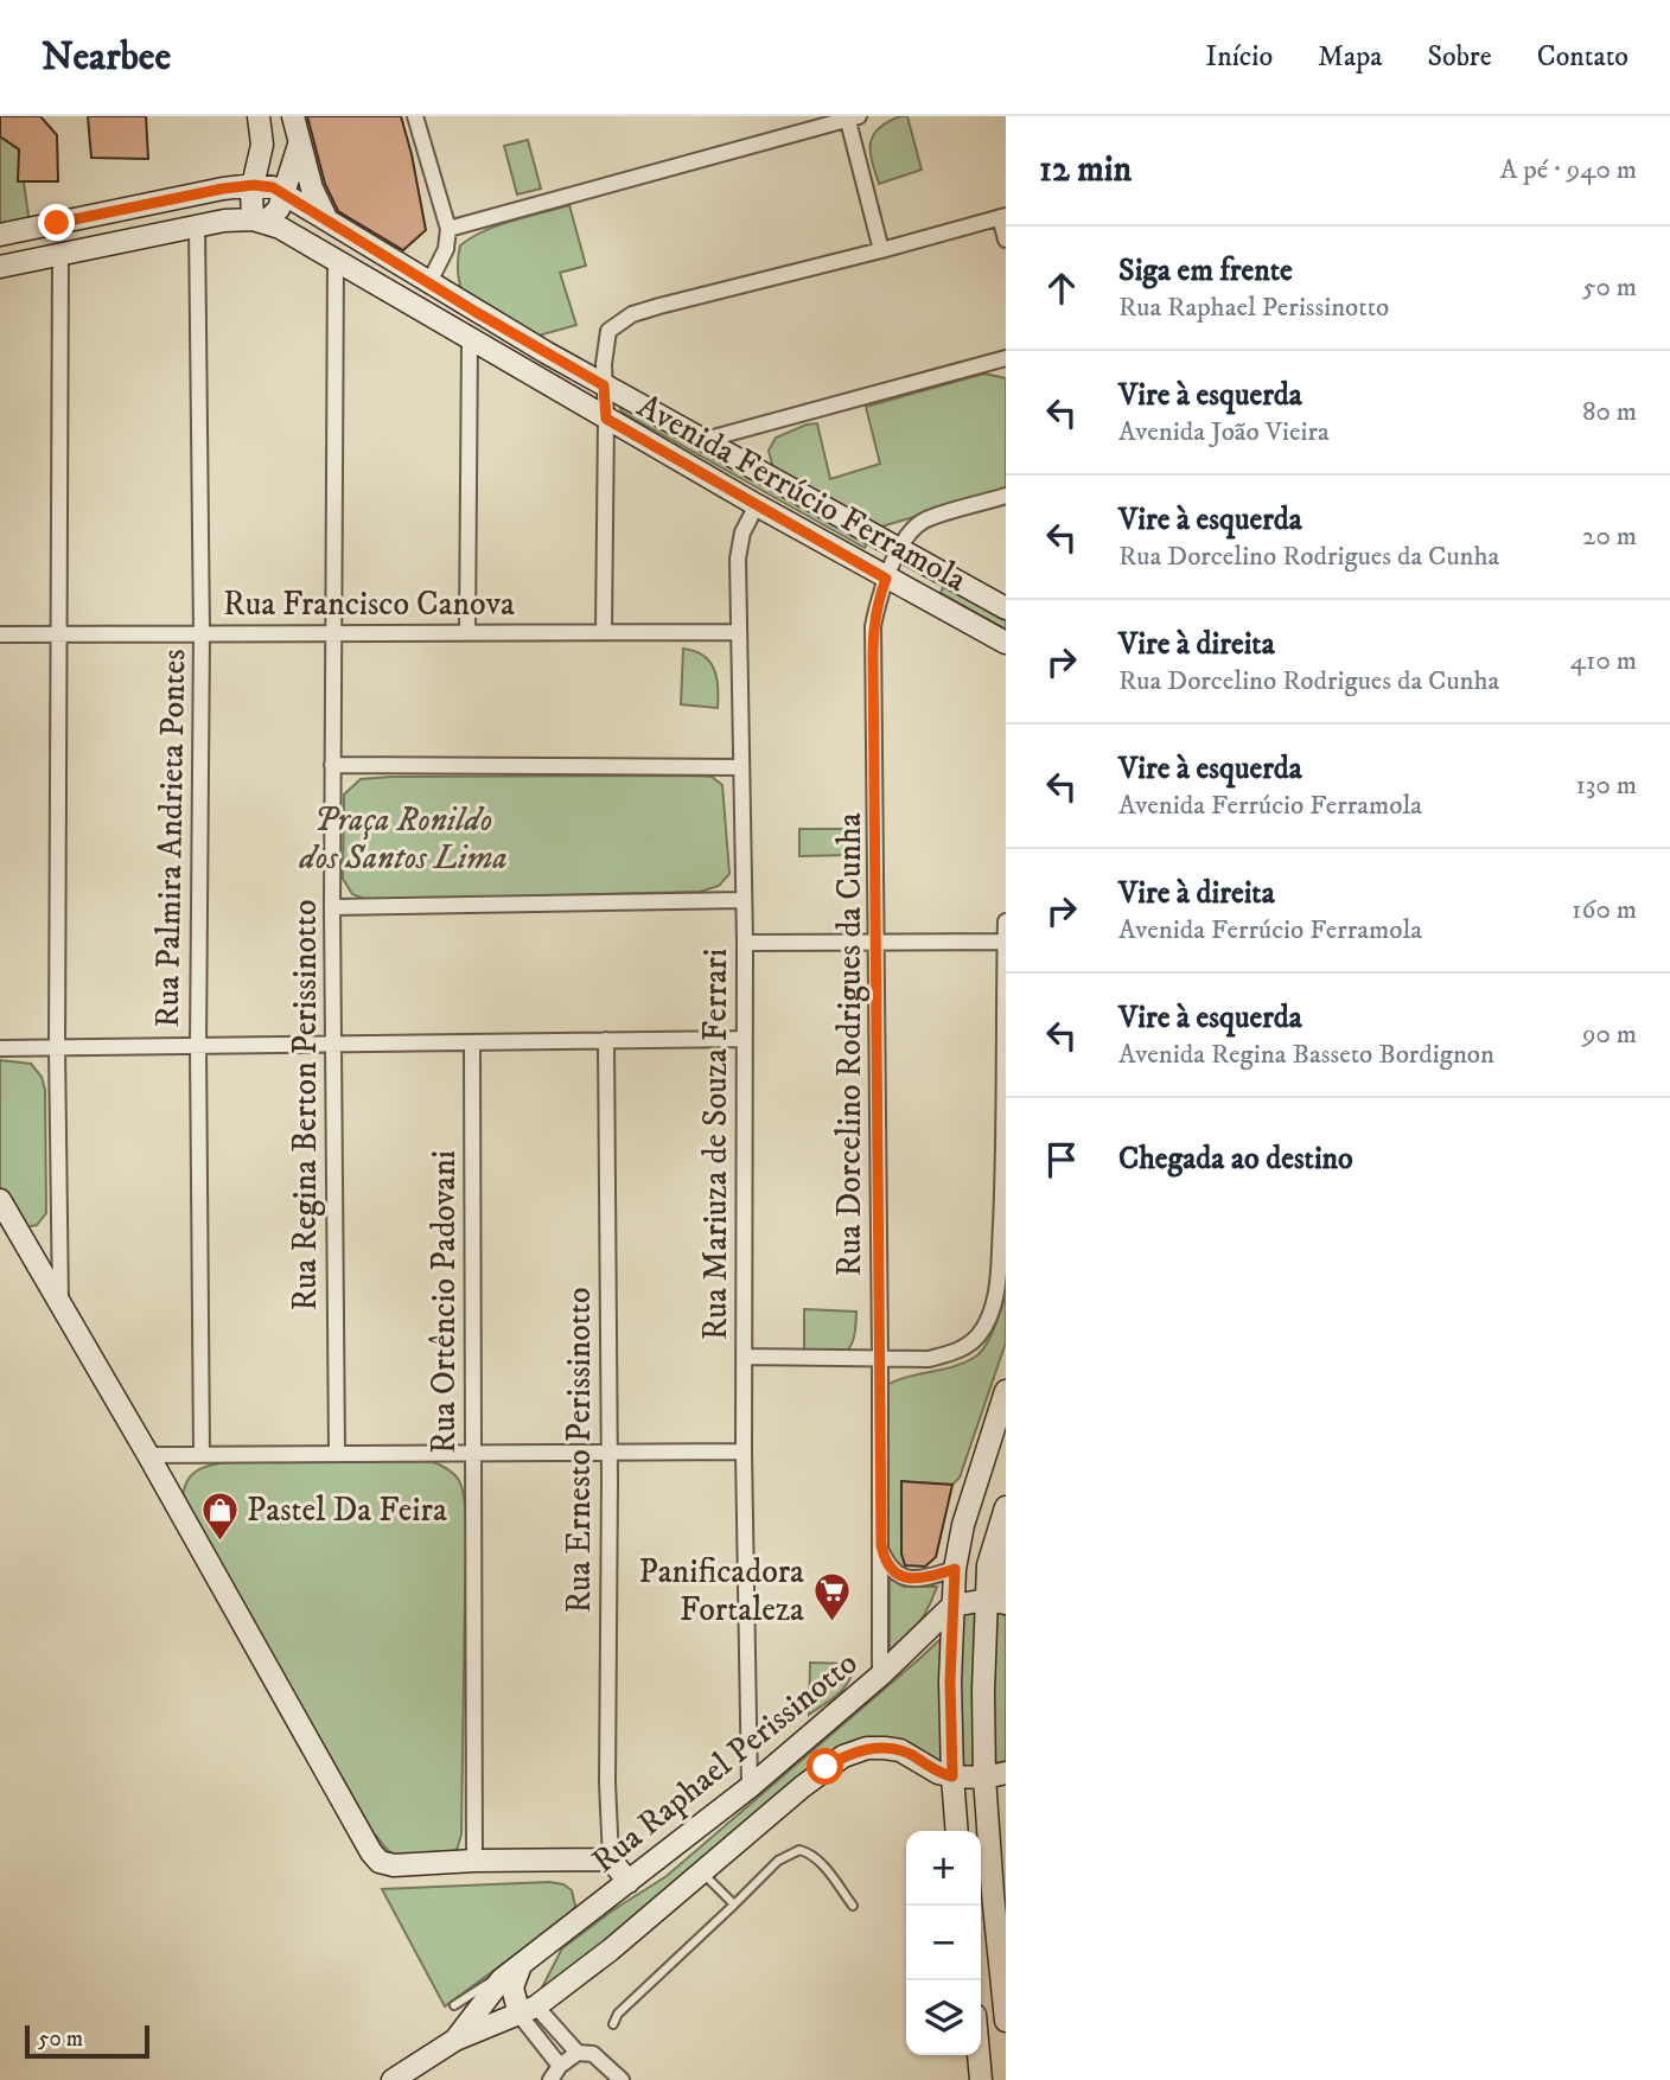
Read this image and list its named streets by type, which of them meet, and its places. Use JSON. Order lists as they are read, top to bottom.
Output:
{
  "streets": {
    "street": [
      "Avenida Ferrúcio Ferramola",
      "Rua Francisco Canova",
      "Rua Palmira Andrieta Pontes",
      "Rua Dorcelino Rodrigues da Cunha",
      "Rua Regina Berton Perissinotto",
      "Rua Mariuza de Souza Ferrari",
      "Rua Ortêncio Padovani",
      "Rua Ernesto Perissinotto",
      "Rua Raphael Perissinotto"
    ]
  },
  "crossings": [
    ["Avenida Ferrúcio Ferramola", "Rua Dorcelino Rodrigues da Cunha"],
    ["Avenida Ferrúcio Ferramola", "Rua Regina Berton Perissinotto"],
    ["Avenida Ferrúcio Ferramola", "Rua Mariuza de Souza Ferrari"],
    ["Rua Francisco Canova", "Rua Palmira Andrieta Pontes"],
    ["Rua Francisco Canova", "Rua Regina Berton Perissinotto"],
    ["Rua Francisco Canova", "Rua Mariuza de Souza Ferrari"],
    ["Rua Dorcelino Rodrigues da Cunha", "Rua Raphael Perissinotto"],
    ["Rua Mariuza de Souza Ferrari", "Rua Raphael Perissinotto"]
  ],
  "parks": ["Praça Ronildo dos Santos Lima"],
  "places": {
    "shop": ["Pastel Da Feira"],
    "supermarket": ["Panificadora Fortaleza"]
  },
  "scale_bar": "50 m",
  "page": {
    "header": "Nearbee",
    "nav": [
      "Início",
      "Mapa",
      "Sobre",
      "Contato"
    ],
    "heading": ["12 min", "A pé · 940 m"],
    "list": [
      ["Siga em frente", "Rua Raphael Perissinotto", "50 m"],
      ["Vire à esquerda", "Avenida João Vieira", "80 m"],
      ["Vire à esquerda", "Rua Dorcelino Rodrigues da Cunha", "20 m"],
      ["Vire à direita", "Rua Dorcelino Rodrigues da Cunha", "410 m"],
      ["Vire à esquerda", "Avenida Ferrúcio Ferramola", "130 m"],
      ["Vire à direita", "Avenida Ferrúcio Ferramola", "160 m"],
      ["Vire à esquerda", "Avenida Regina Basseto Bordignon", "90 m"],
      "Chegada ao destino"
    ],
    "map_buttons": ["+", "−"],
    "scale": "50 m"
  }
}
